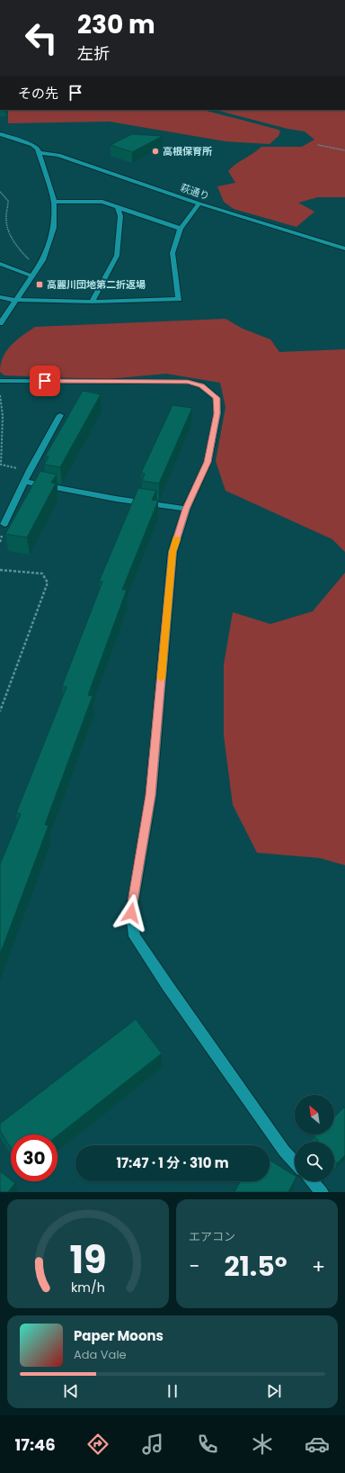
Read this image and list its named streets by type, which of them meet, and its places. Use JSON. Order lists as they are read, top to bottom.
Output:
{
  "streets": {
    "street": ["萩通り"]
  },
  "places": {
    "other": ["高根保育所"],
    "transit": ["高麗川団地第二折返場"]
  },
  "north": "top left",
  "page": {
    "turn": ["230 m", "左折"],
    "then": "その先",
    "limit": "30",
    "trip": "17:47 · 1 分 · 310 m",
    "tile": "エアコン",
    "heat": ["−", "21.5°", "+"],
    "song": ["Paper Moons", "Ada Vale"],
    "tabs": "17:46",
    "gauge": ["19", "km/h"]
  }
}
